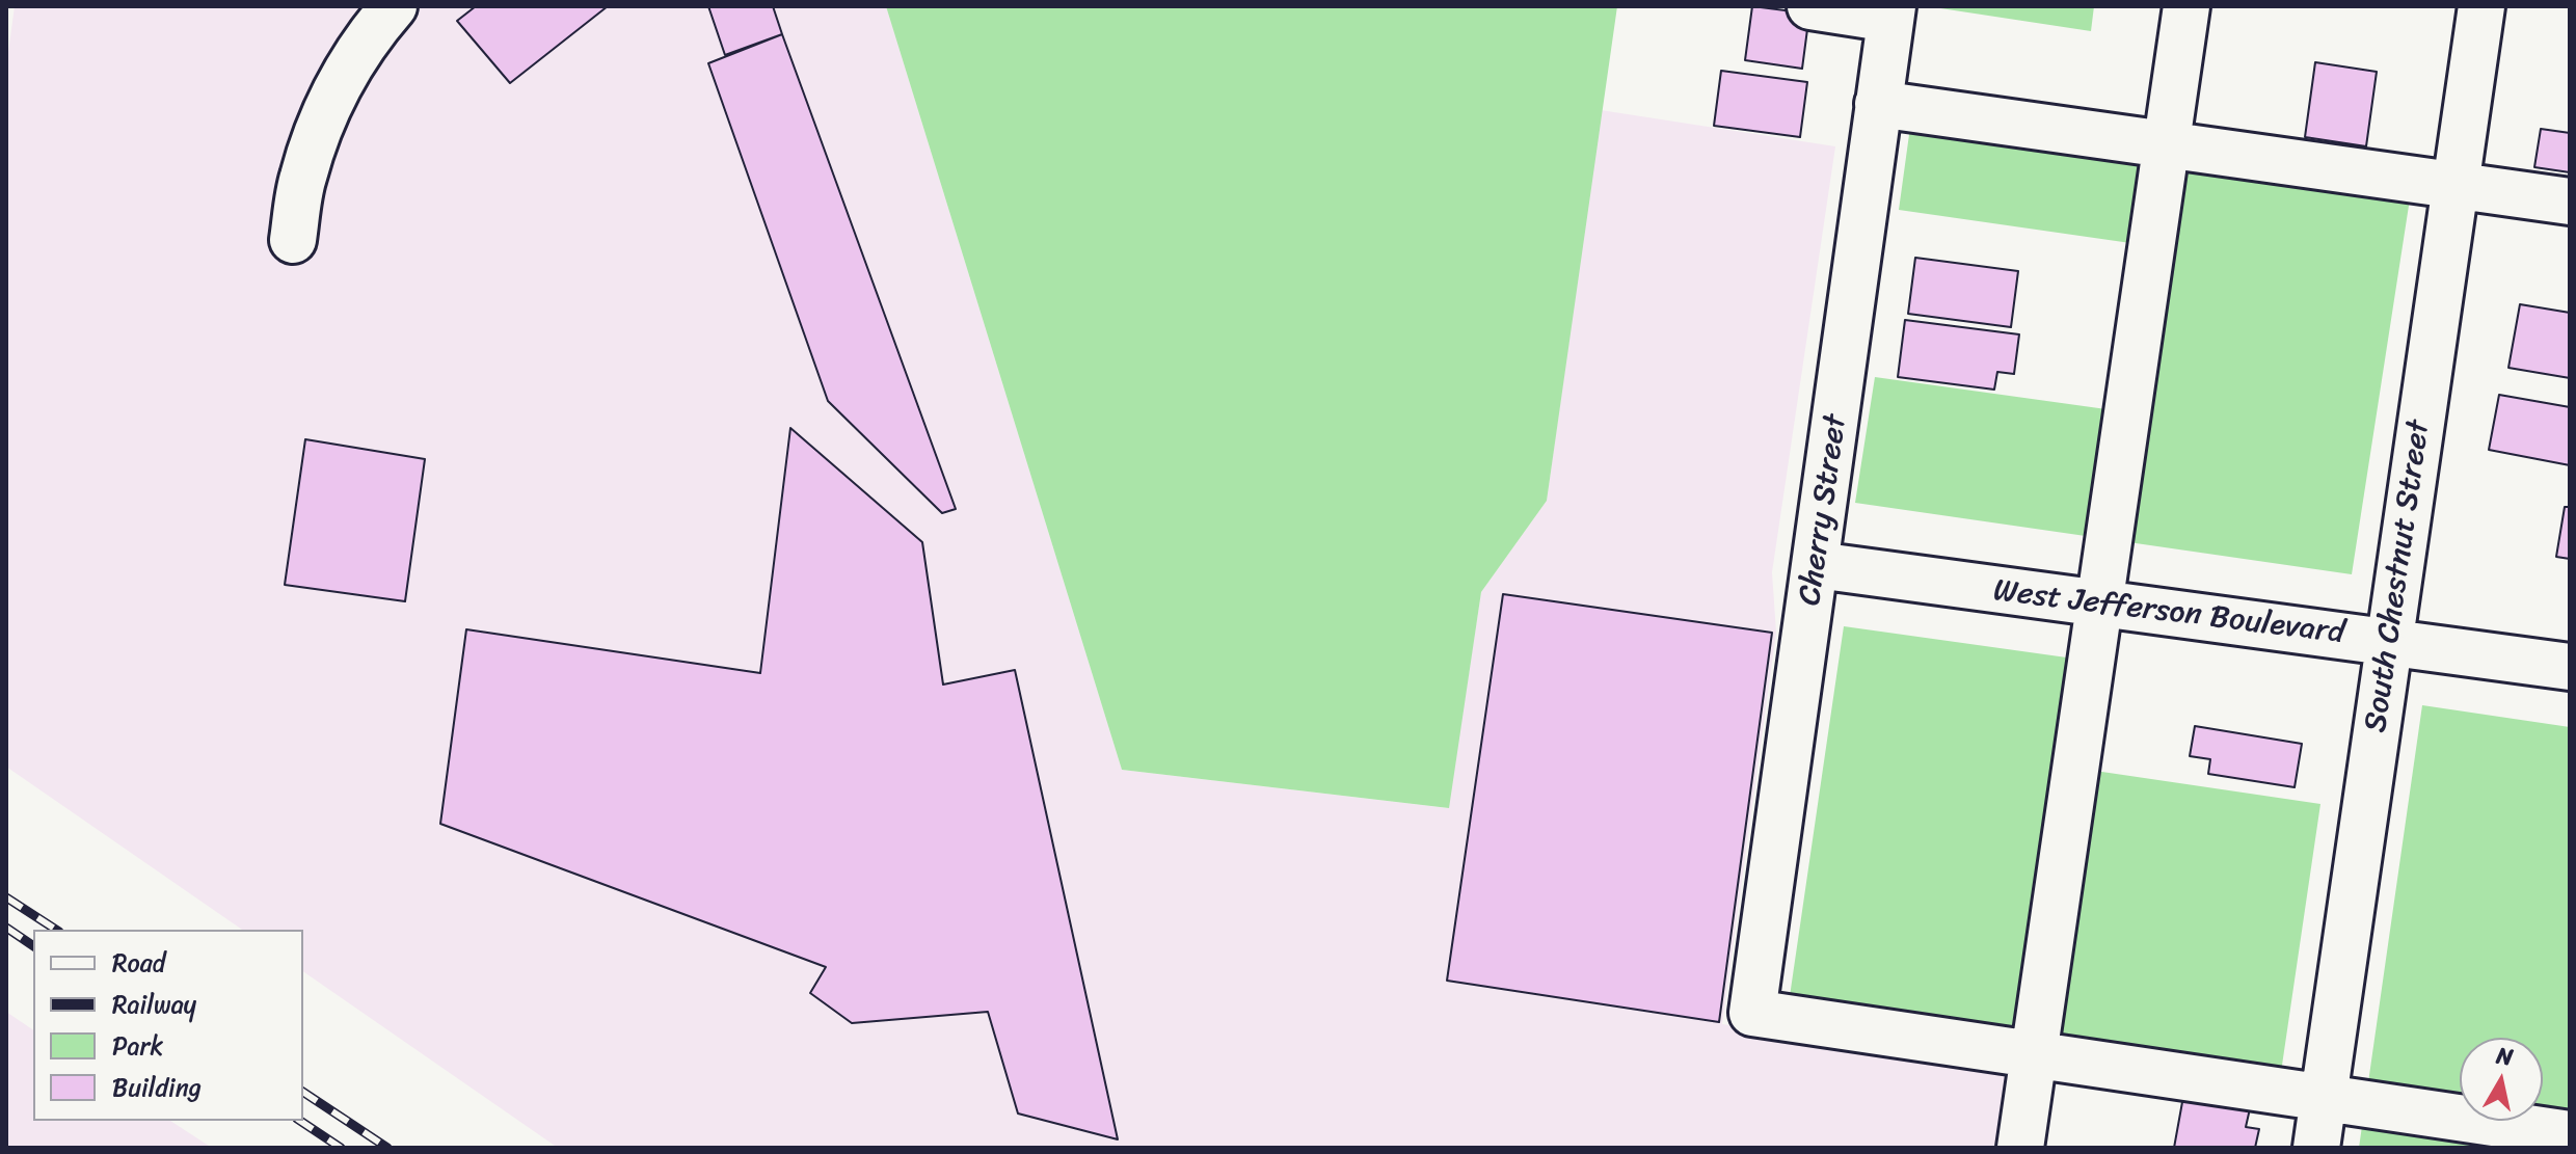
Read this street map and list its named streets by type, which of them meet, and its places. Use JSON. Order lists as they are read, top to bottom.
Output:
{
  "streets": {
    "street": ["Cherry Street", "South Chestnut Street", "West Jefferson Boulevard"]
  },
  "crossings": [
    ["Cherry Street", "West Jefferson Boulevard"],
    ["South Chestnut Street", "West Jefferson Boulevard"]
  ],
  "legend": [
    "Road",
    "Railway",
    "Park",
    "Building"
  ],
  "north": "top"
}
